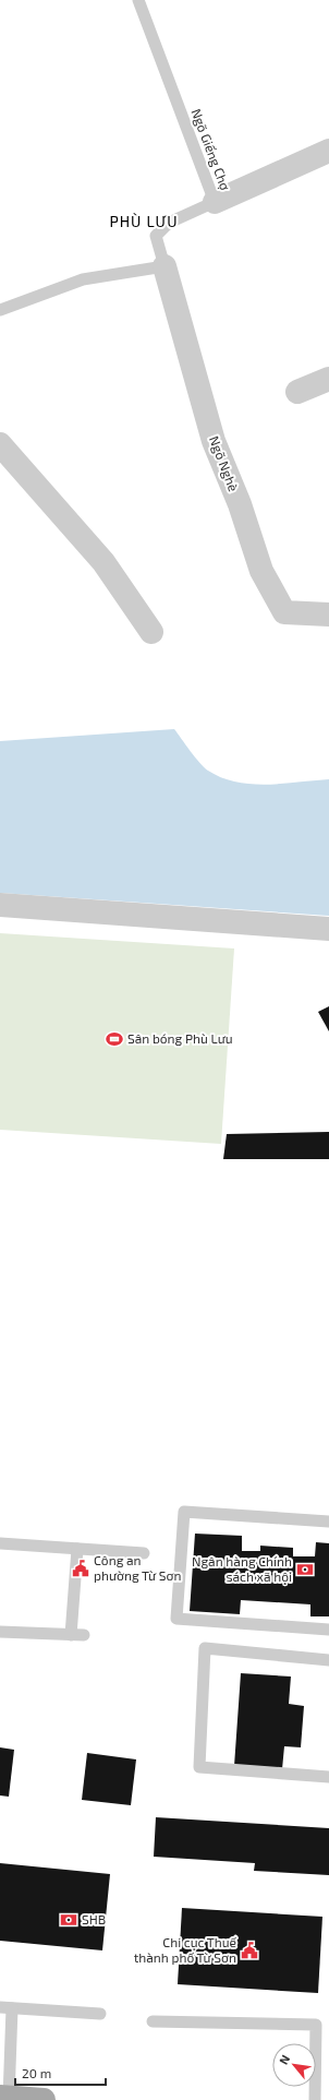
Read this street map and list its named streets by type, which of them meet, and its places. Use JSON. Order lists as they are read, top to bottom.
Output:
{
  "streets": {
    "street": ["Ngõ Nghè"],
    "lane": ["Ngõ Giếng Chợ"]
  },
  "crossings": [
    ["Ngõ Giếng Chợ", "Ngõ Nghè"]
  ],
  "districts": ["PHÙ LƯU"],
  "places": {
    "sports": ["Sân bóng Phù Lưu"],
    "public building": ["Công an phường Từ Sơn", "Chi cục Thuế thành phố Từ Sơn"],
    "bank": ["Ngân hàng Chính sách xã hội", "SHB"]
  },
  "scale_bar": "20 m",
  "north": "top left"
}
